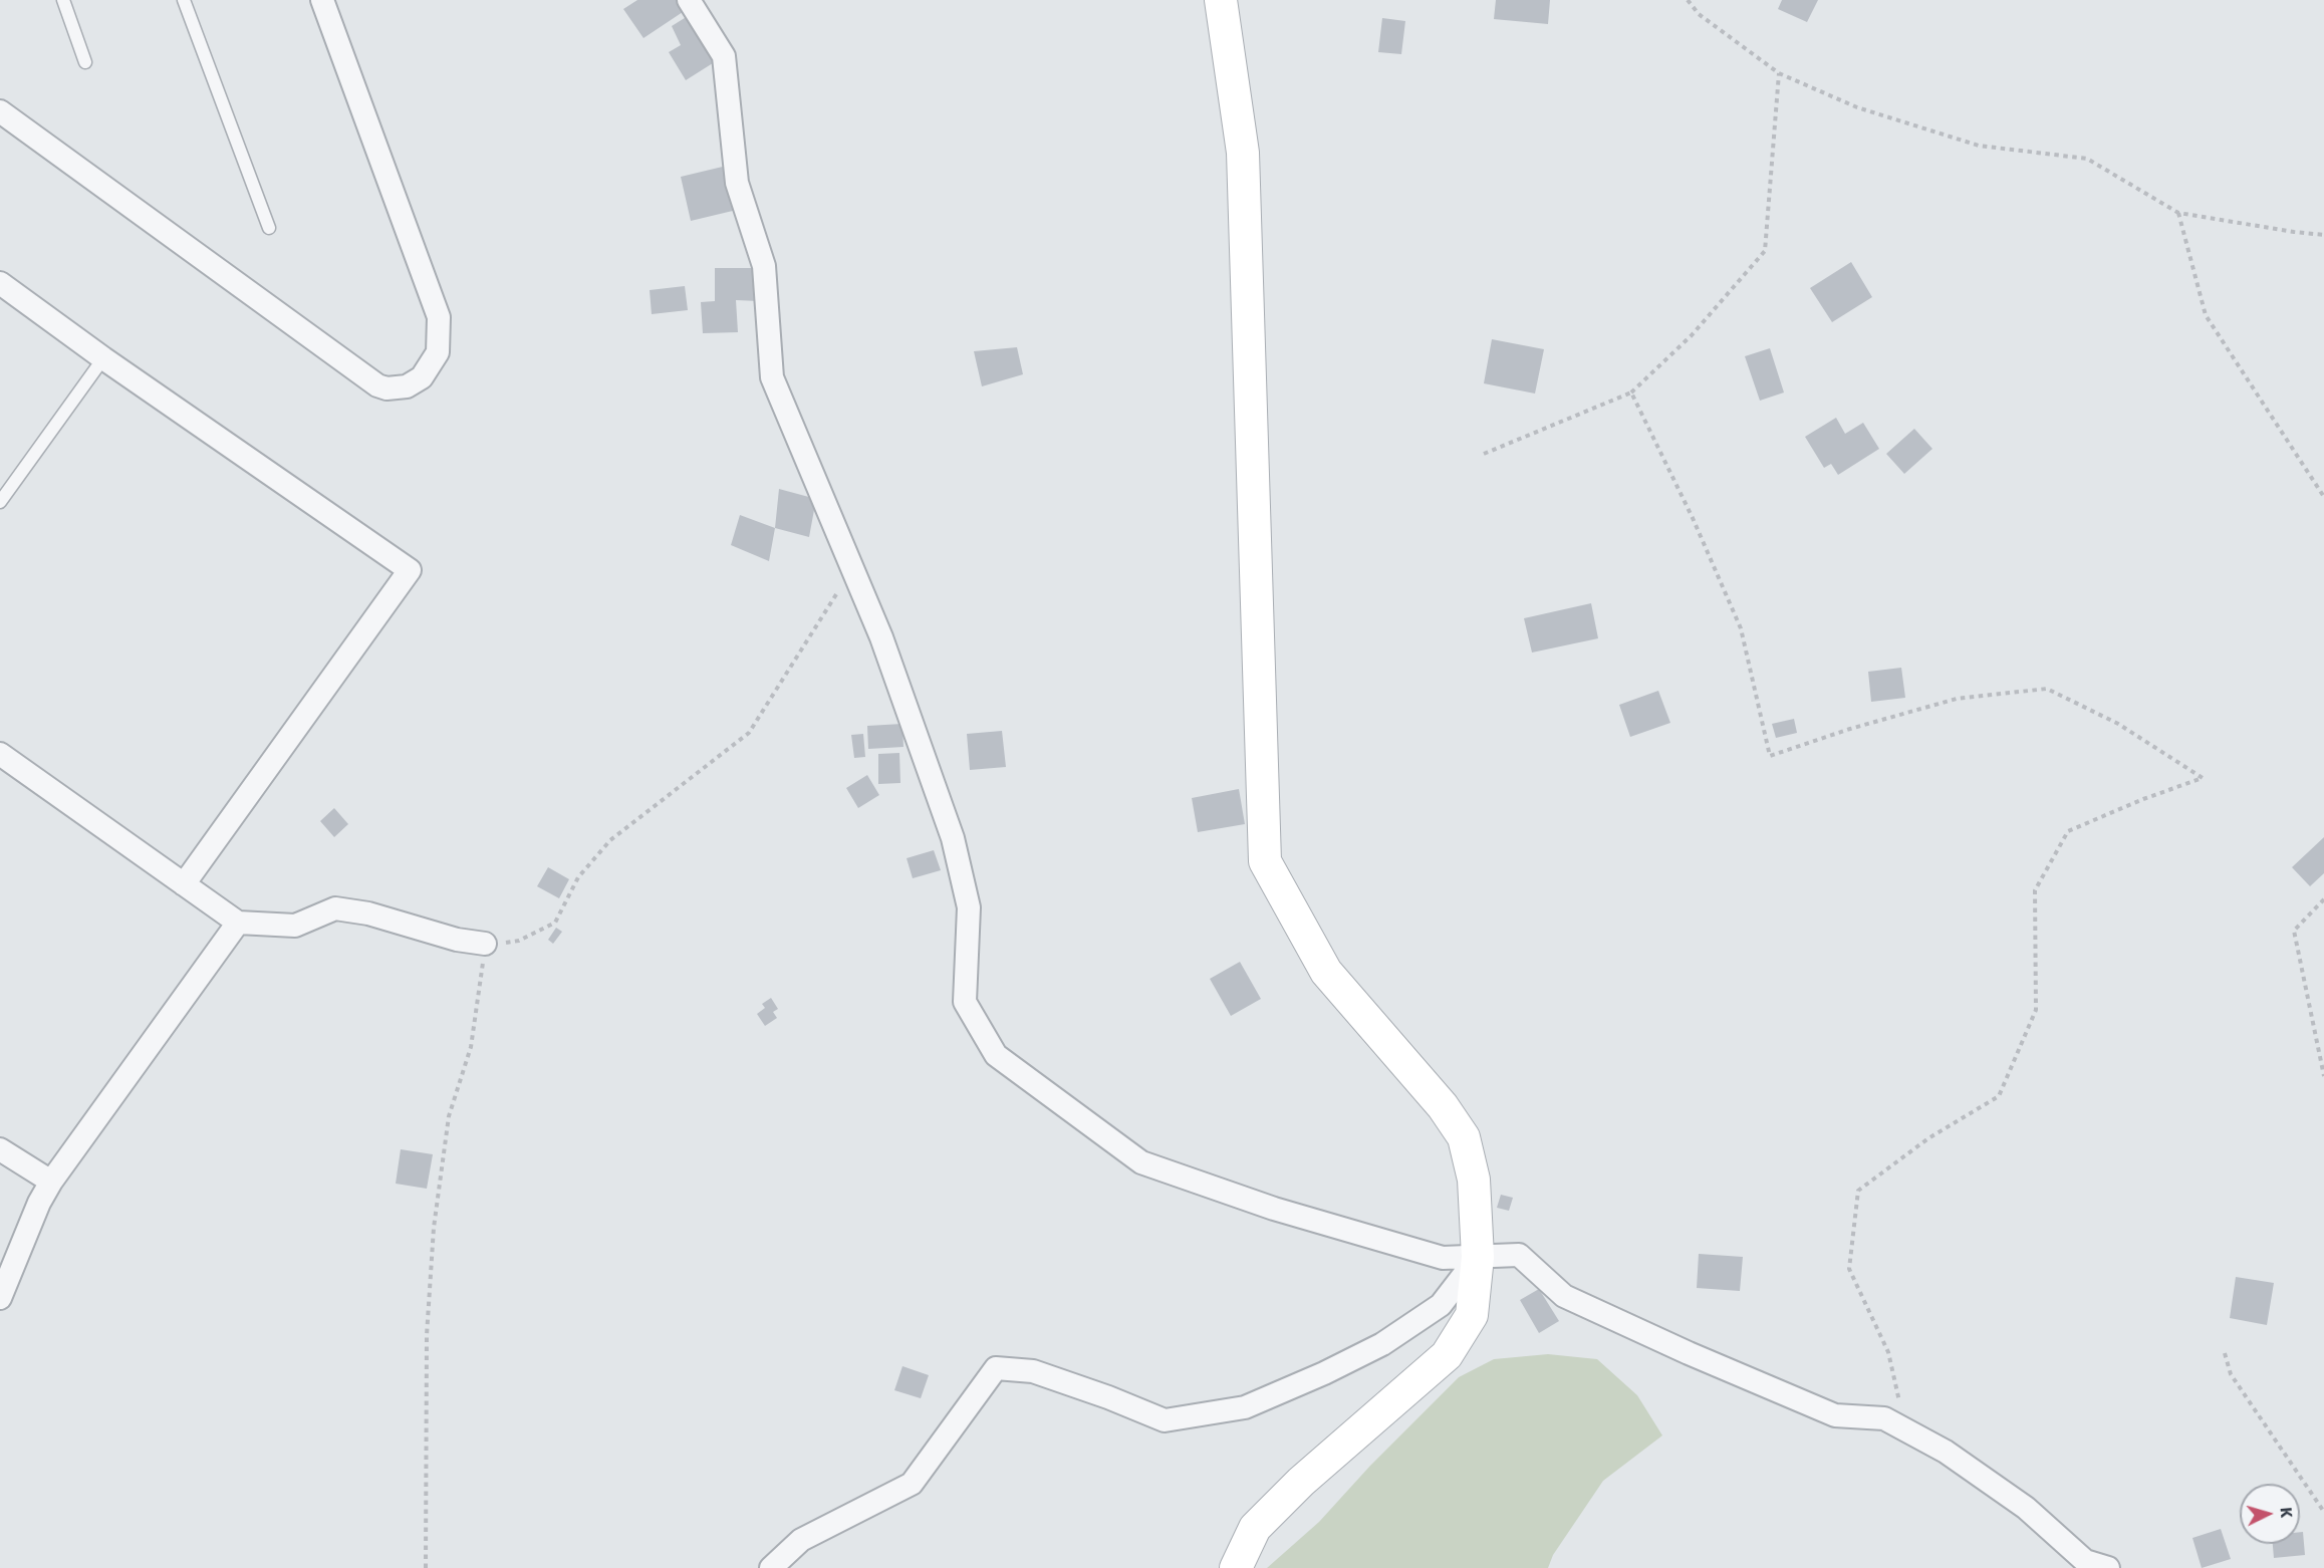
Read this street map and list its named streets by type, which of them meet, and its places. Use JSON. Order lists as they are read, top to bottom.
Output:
{
  "north": "right"
}
